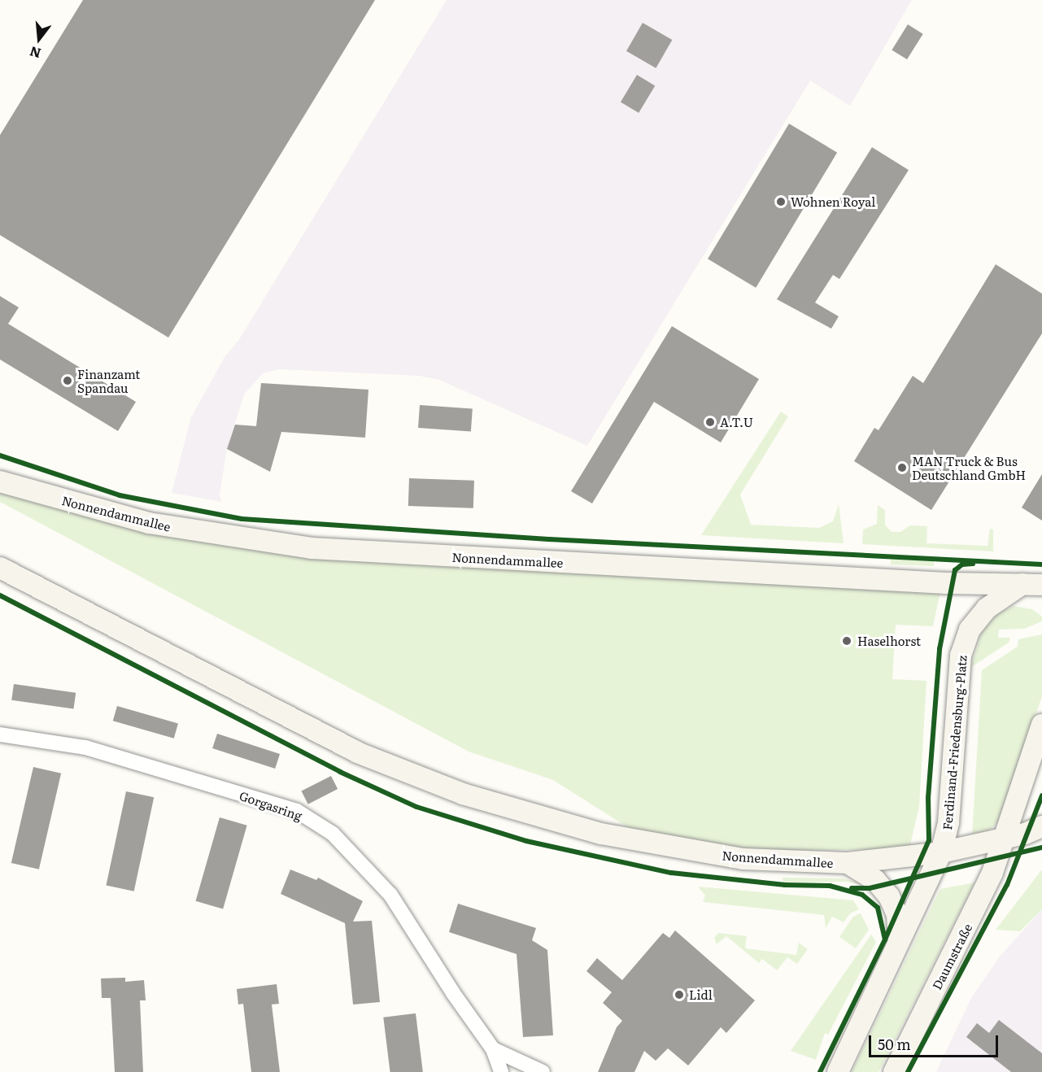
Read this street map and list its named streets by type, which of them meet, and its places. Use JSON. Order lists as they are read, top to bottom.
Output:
{
  "streets": {
    "main road": ["Nonnendammallee", "Ferdinand-Friedensburg-Platz", "Daumstraße"],
    "street": ["Gorgasring"]
  },
  "crossings": [
    ["Nonnendammallee", "Ferdinand-Friedensburg-Platz"]
  ],
  "places": [
    "Wohnen Royal",
    "Finanzamt Spandau",
    "A.T.U",
    "MAN Truck & Bus Deutschland GmbH",
    "Haselhorst",
    "Lidl"
  ],
  "scale_bar": "50 m",
  "north": "bottom"
}
